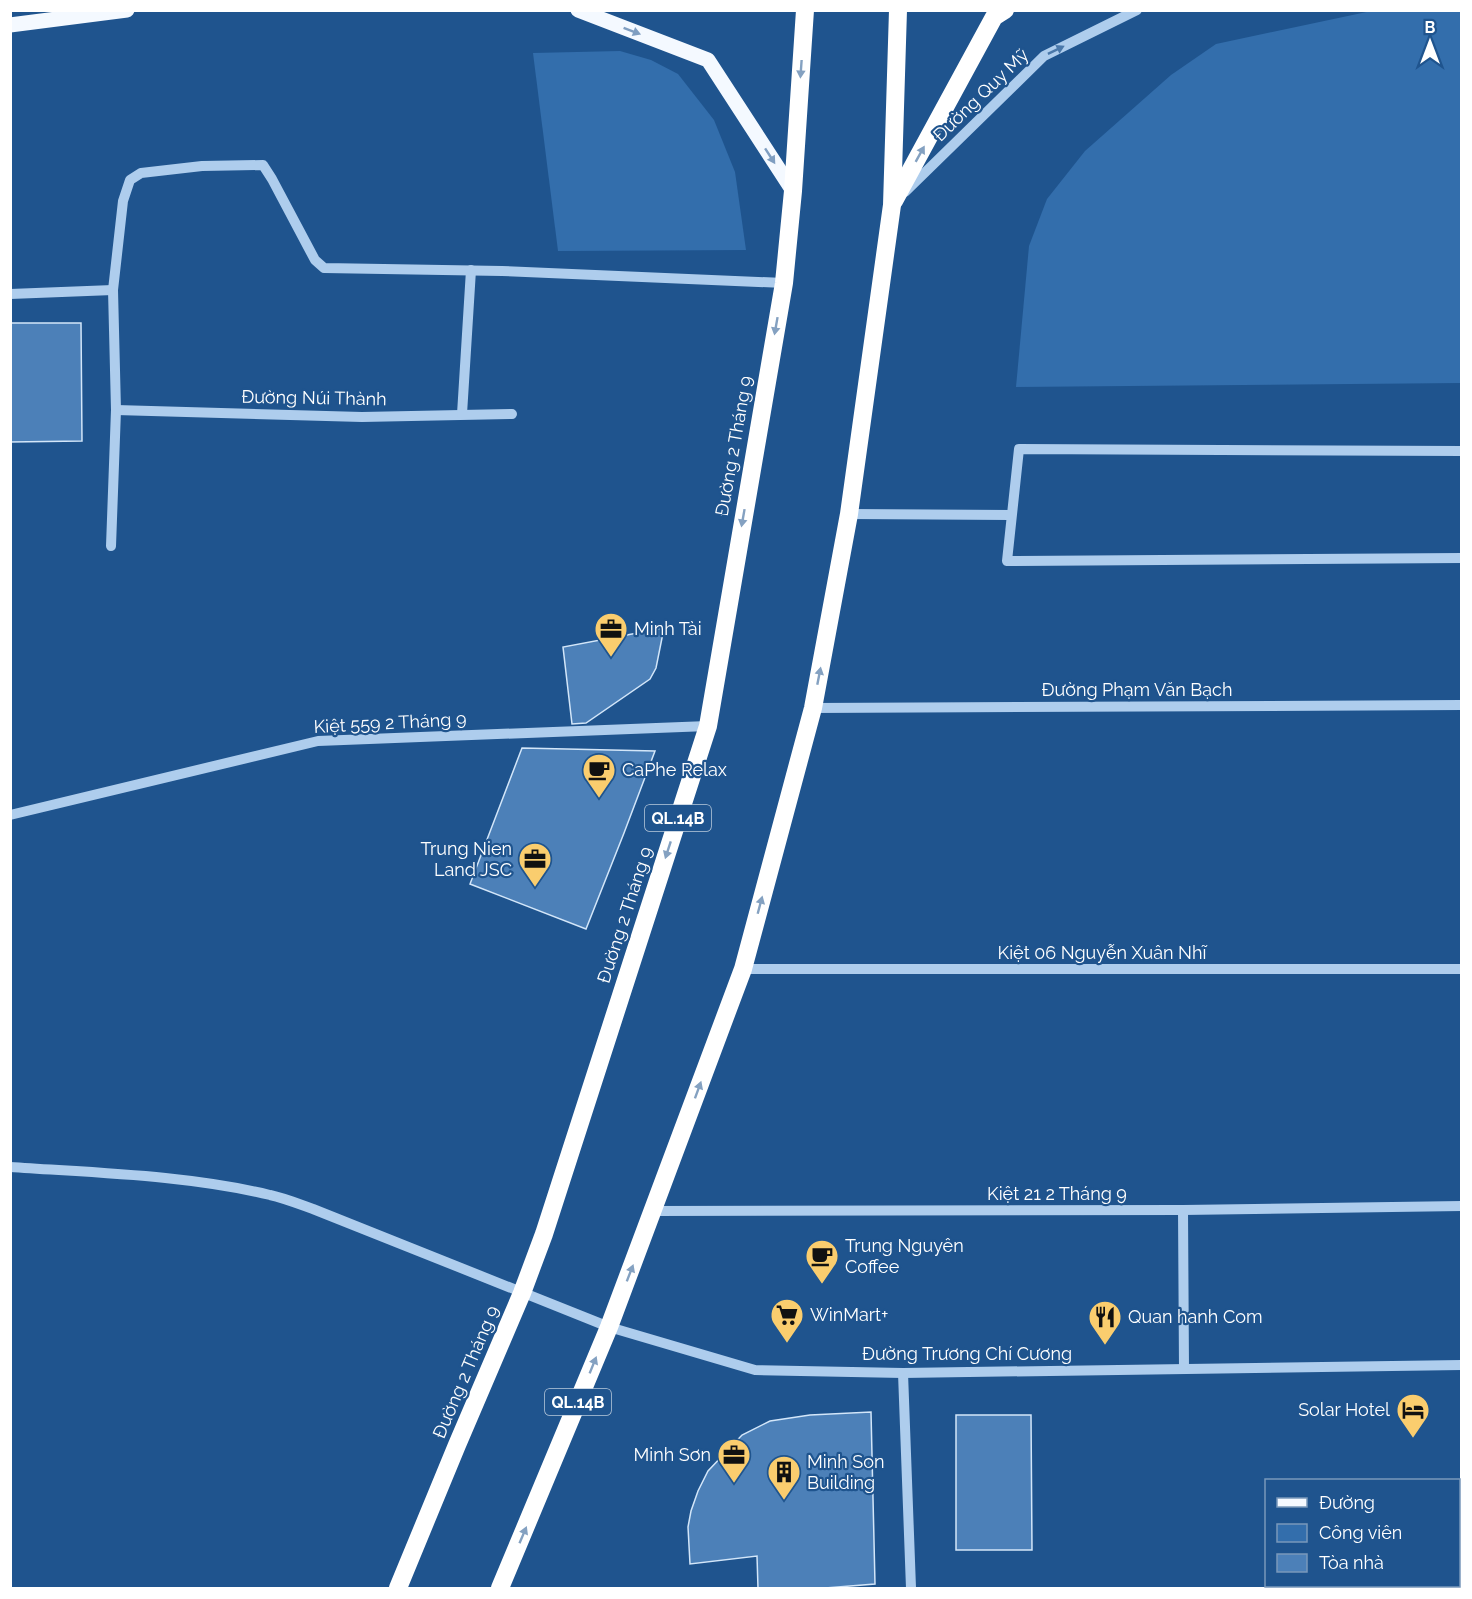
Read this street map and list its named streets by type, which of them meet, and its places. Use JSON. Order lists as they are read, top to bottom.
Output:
{
  "streets": {
    "highway": ["Đường 2 Tháng 9", "QL.14B"],
    "street": [
      "Đường Quy Mỹ",
      "Đường Núi Thành",
      "Đường Phạm Văn Bạch",
      "Kiệt 559 2 Tháng 9",
      "Kiệt 06 Nguyễn Xuân Nhĩ",
      "Kiệt 21 2 Tháng 9",
      "Đường Trương Chí Cương"
    ]
  },
  "crossings": [
    ["Đường Quy Mỹ", "QL.14B"],
    ["Đường 2 Tháng 9", "Kiệt 559 2 Tháng 9"],
    ["Đường 2 Tháng 9", "Đường Trương Chí Cương"],
    ["Đường Phạm Văn Bạch", "QL.14B"],
    ["QL.14B", "Kiệt 06 Nguyễn Xuân Nhĩ"],
    ["QL.14B", "Kiệt 21 2 Tháng 9"],
    ["QL.14B", "Đường Trương Chí Cương"]
  ],
  "one_way": ["Đường Quy Mỹ"],
  "places": {
    "office": ["Minh Tài", "Trung Nien Land JSC", "Minh Sơn"],
    "cafe": ["CaPhe Relax", "Trung Nguyên Coffee"],
    "supermarket": ["WinMart+"],
    "restaurant": ["Quan hanh Com"],
    "hotel": ["Solar Hotel"],
    "building": ["Minh Son Building"]
  },
  "legend": ["Đường", "Công viên", "Tòa nhà"],
  "north": "top"
}
